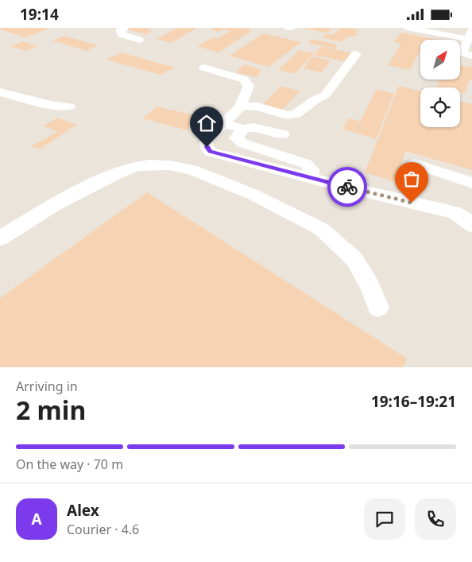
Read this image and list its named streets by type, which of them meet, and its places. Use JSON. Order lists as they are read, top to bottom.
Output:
{
  "north": "top right",
  "page": {
    "status": "19:14",
    "heading": ["2 min", "Arriving in", "19:16–19:21"],
    "panel": ["Alex", "Courier · 4.6"],
    "bar": "On the way · 70 m",
    "round": "A"
  }
}
